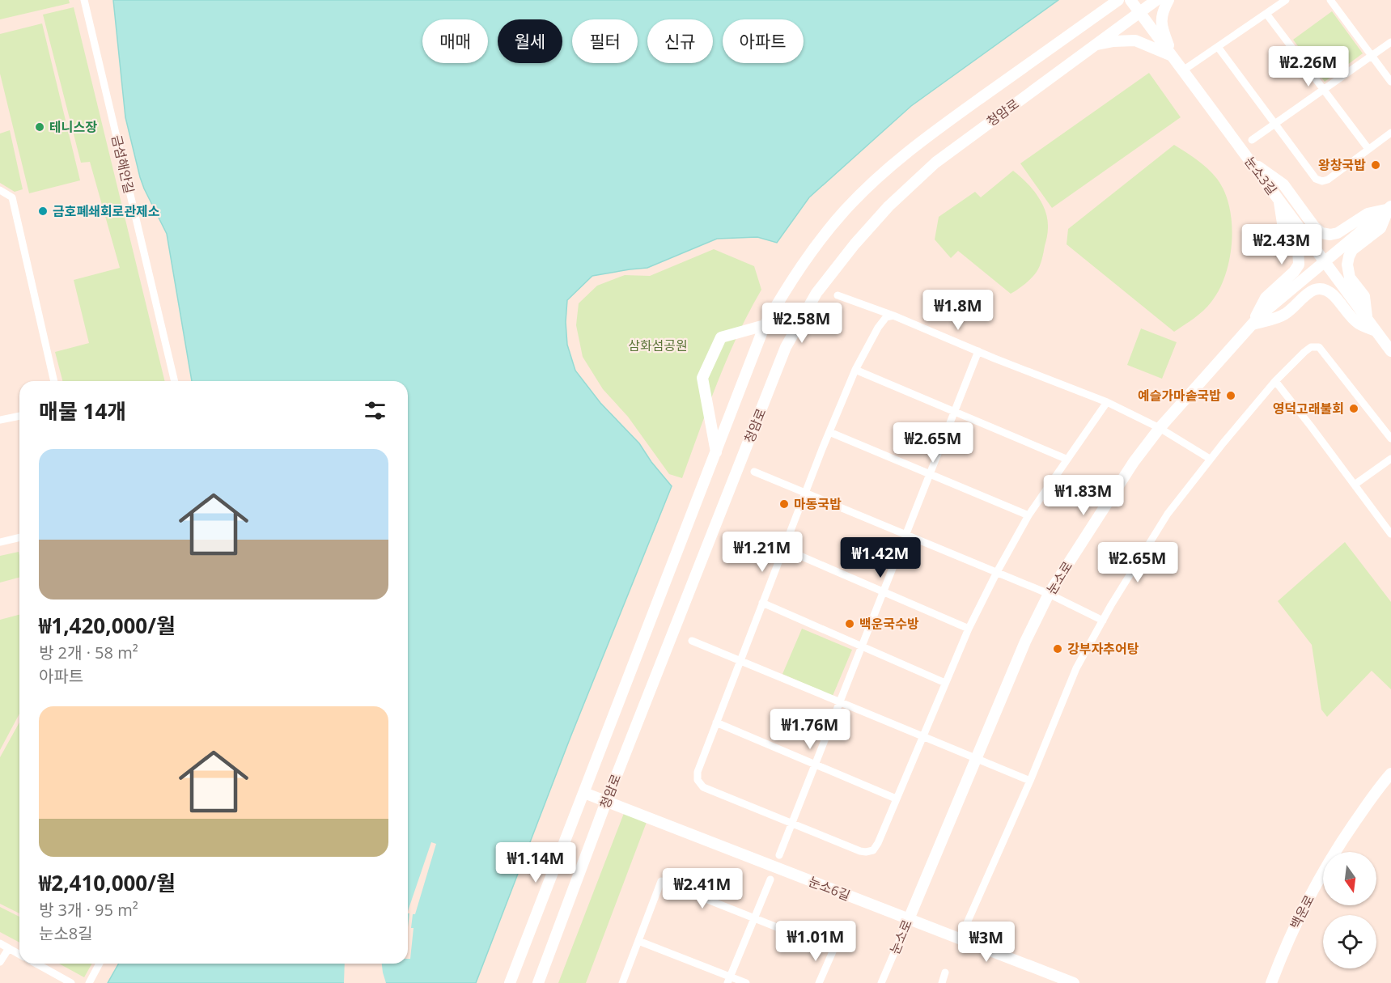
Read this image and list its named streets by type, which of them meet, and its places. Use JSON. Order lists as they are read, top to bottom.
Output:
{
  "streets": {
    "main road": [
      "청암로",
      "눈소3길",
      "눈소로",
      "눈소6길",
      "백운로"
    ],
    "street": ["금섬해안길"]
  },
  "crossings": [
    ["청암로", "눈소3길"],
    ["청암로", "눈소6길"],
    ["눈소3길", "눈소로"],
    ["눈소로", "눈소6길"]
  ],
  "parks": ["삼화섬공원"],
  "places": [
    "테니스장",
    "왕창국밥",
    "금호폐쇄회로관제소",
    "예슬가마솥국밥",
    "영덕고래불회",
    "마동국밥",
    "백운국수방",
    "강부자추어탕"
  ],
  "north": "bottom",
  "page": {
    "chip": [
      "매매",
      "월세",
      "필터",
      "신규",
      "아파트"
    ],
    "price": [
      "₩2.26M",
      "₩2.43M",
      "₩1.8M",
      "₩2.58M",
      "₩2.65M",
      "₩1.83M",
      "₩1.21M",
      "₩1.42M",
      "₩2.65M",
      "₩1.76M",
      "₩1.14M",
      "₩2.41M",
      "₩1.01M",
      "₩3M"
    ],
    "heading": "매물 14개",
    "list": [
      {
        "name": "₩1,420,000/월",
        "note": "방 2개 · 58 m² · 아파트"
      },
      {
        "name": "₩2,410,000/월",
        "note": "방 3개 · 95 m² · 눈소8길"
      }
    ]
  }
}
